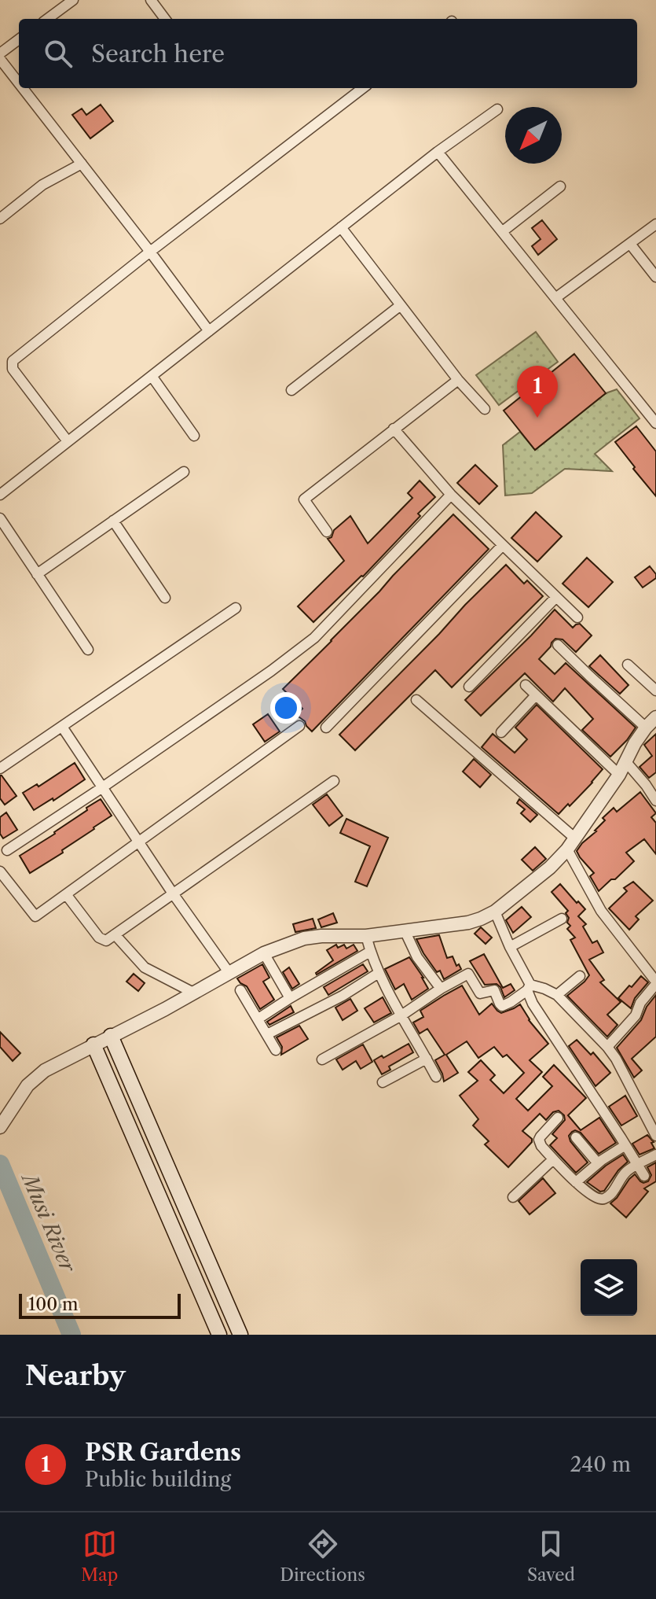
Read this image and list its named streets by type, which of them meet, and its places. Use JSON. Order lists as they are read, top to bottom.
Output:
{
  "water": ["Musi River"],
  "scale_bar": "100 m",
  "north": "bottom left",
  "page": {
    "search": "Search here",
    "pins": "1",
    "scale": "100 m",
    "heading": "Nearby",
    "list": [
      {
        "mark": "1",
        "name": "PSR Gardens",
        "note": "Public building",
        "value": "240 m"
      }
    ],
    "nav": ["Map", "Directions", "Saved"]
  }
}
